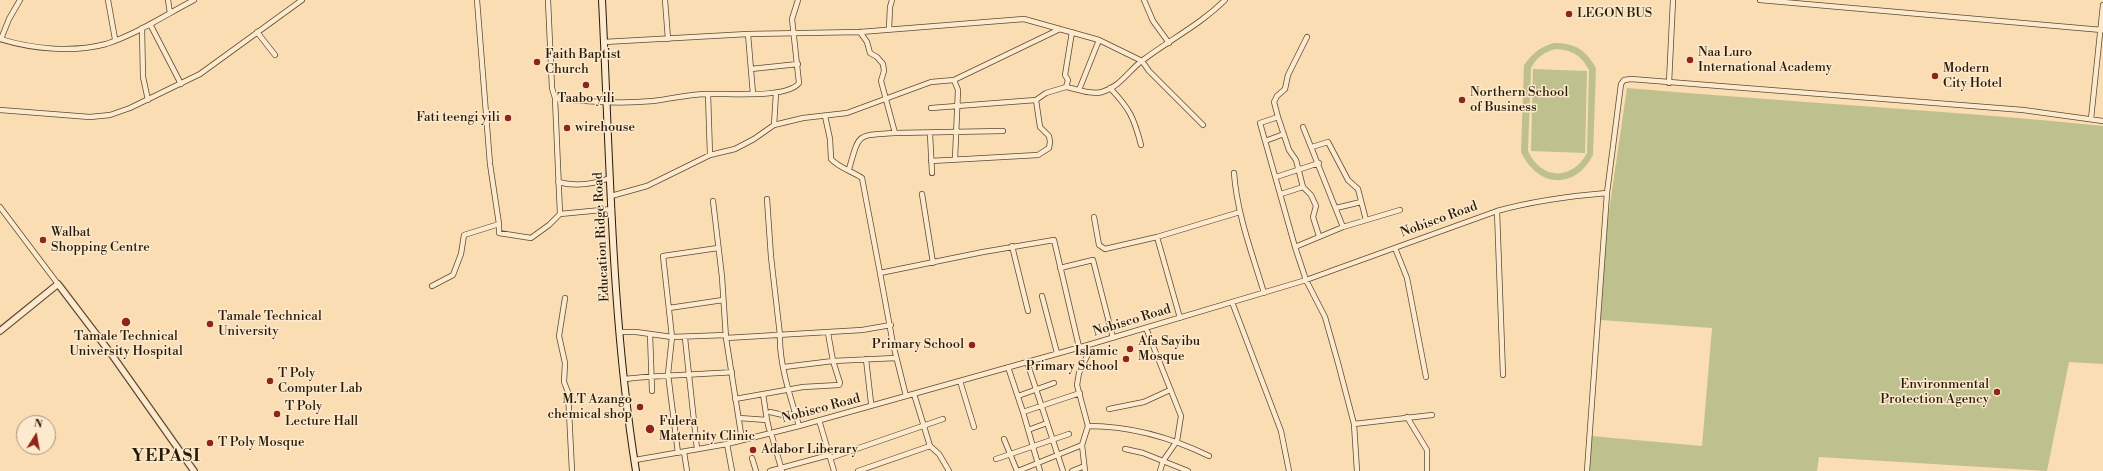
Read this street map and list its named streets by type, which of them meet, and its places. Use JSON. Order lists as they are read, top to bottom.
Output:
{
  "streets": {
    "main road": ["Education Ridge Road"],
    "street": ["Nobisco Road"]
  },
  "crossings": [
    ["Nobisco Road", "Education Ridge Road"]
  ],
  "districts": ["YEPASI"],
  "places": [
    "LEGON BUS",
    "Naa Luro International Academy",
    "Faith Baptist Church",
    "Modern City Hotel",
    "Taabo yili",
    "Northern School of Business",
    "Fati teengi yili",
    "wirehouse",
    "Walbat Shopping Centre",
    "Tamale Technical University Hospital",
    "Tamale Technical University",
    "Primary School",
    "Afa Sayibu Mosque",
    "Islamic Primary School",
    "T Poly Computer Lab",
    "Environmental Protection Agency",
    "M.T Azango chemical shop",
    "T Poly Lecture Hall",
    "Fulera Maternity Clinic",
    "T Poly Mosque",
    "Adabor Liberary"
  ],
  "north": "top"
}
